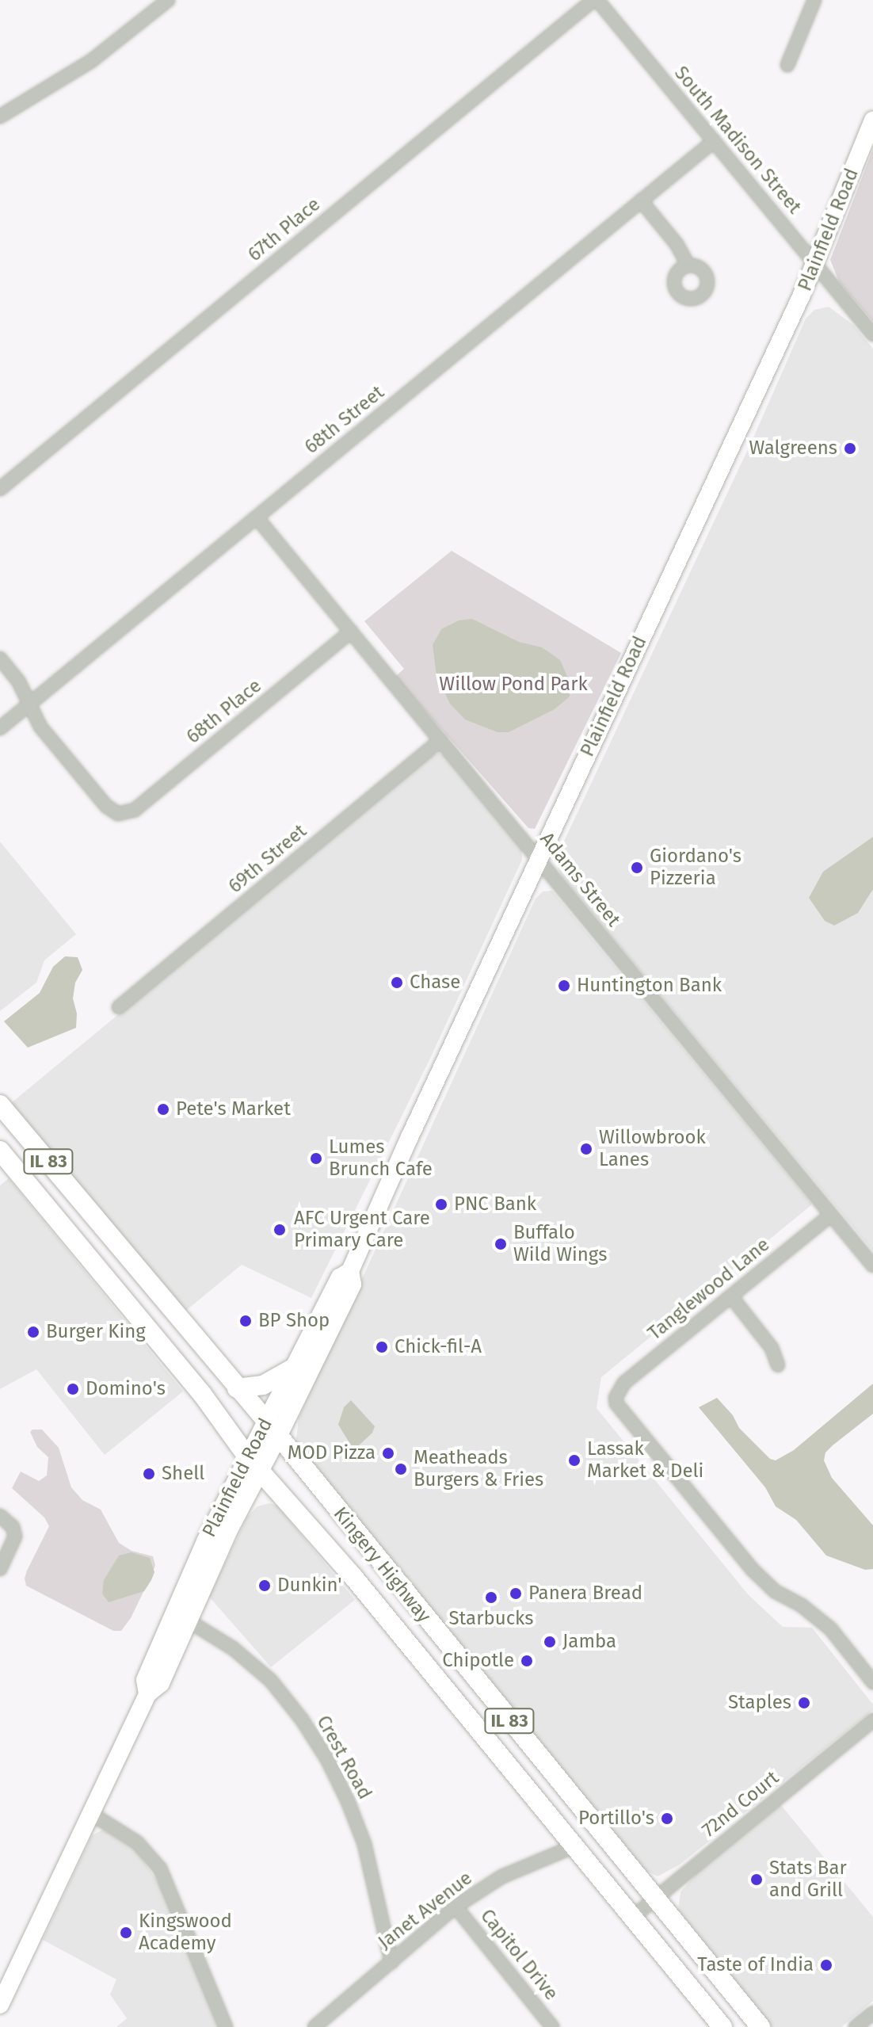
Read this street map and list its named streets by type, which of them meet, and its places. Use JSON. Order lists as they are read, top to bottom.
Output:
{
  "streets": {
    "highway": ["IL 83", "Kingery Highway"],
    "main road": ["Plainfield Road"],
    "street": [
      "South Madison Street",
      "67th Place",
      "68th Street",
      "68th Place",
      "69th Street",
      "Adams Street",
      "Tanglewood Lane",
      "Crest Road",
      "72nd Court",
      "Janet Avenue",
      "Capitol Drive"
    ]
  },
  "crossings": [
    ["South Madison Street", "67th Place"],
    ["South Madison Street", "Plainfield Road"],
    ["South Madison Street", "68th Street"],
    ["Plainfield Road", "Adams Street"],
    ["Plainfield Road", "Kingery Highway"],
    ["Plainfield Road", "Crest Road"],
    ["68th Street", "68th Place"],
    ["68th Street", "Adams Street"],
    ["68th Place", "Adams Street"],
    ["69th Street", "Adams Street"],
    ["Adams Street", "Tanglewood Lane"],
    ["Kingery Highway", "72nd Court"],
    ["Kingery Highway", "Janet Avenue"],
    ["Crest Road", "Janet Avenue"],
    ["Janet Avenue", "Capitol Drive"]
  ],
  "parks": ["Willow Pond Park"],
  "places": [
    "Walgreens",
    "Giordano's Pizzeria",
    "Chase",
    "Huntington Bank",
    "Pete's Market",
    "Willowbrook Lanes",
    "Lumes Brunch Cafe",
    "PNC Bank",
    "AFC Urgent Care Primary Care",
    "Buffalo Wild Wings",
    "BP Shop",
    "Burger King",
    "Chick-fil-A",
    "Domino's",
    "MOD Pizza",
    "Lassak Market & Deli",
    "Meatheads Burgers & Fries",
    "Shell",
    "Dunkin'",
    "Panera Bread",
    "Starbucks",
    "Jamba",
    "Chipotle",
    "Staples",
    "Portillo's",
    "Stats Bar and Grill",
    "Kingswood Academy",
    "Taste of India"
  ]
}
